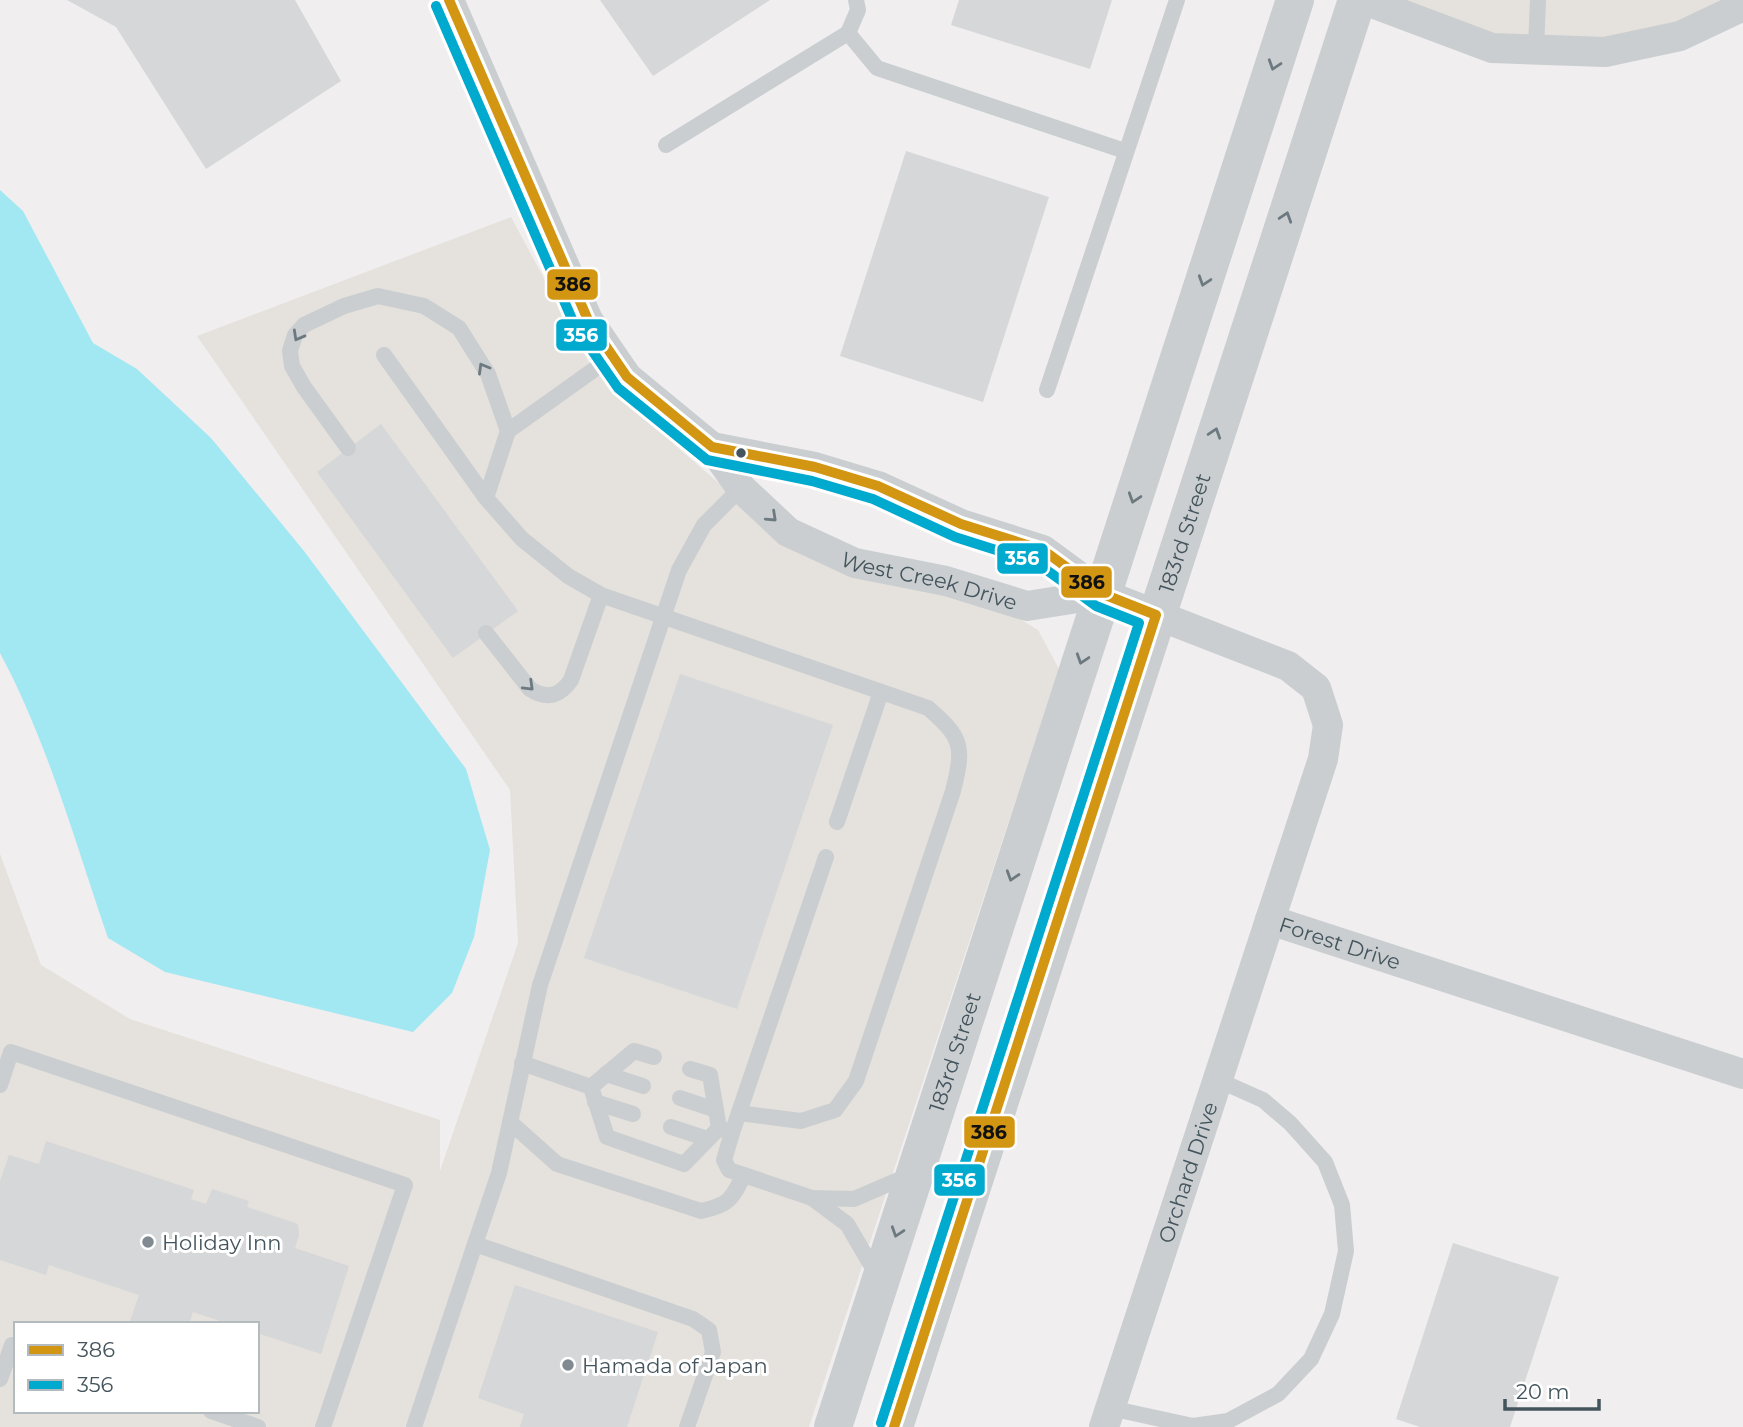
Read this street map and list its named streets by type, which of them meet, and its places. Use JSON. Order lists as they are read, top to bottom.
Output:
{
  "streets": {
    "street": [
      "183rd Street",
      "West Creek Drive",
      "Forest Drive",
      "Orchard Drive"
    ]
  },
  "crossings": [
    ["183rd Street", "West Creek Drive"],
    ["183rd Street", "Forest Drive"],
    ["West Creek Drive", "Forest Drive"],
    ["Forest Drive", "Orchard Drive"]
  ],
  "places": ["Holiday Inn", "Hamada of Japan"],
  "lines": ["transit line 386", "transit line 356"],
  "legend": ["386", "356"],
  "scale_bar": "20 m"
}
